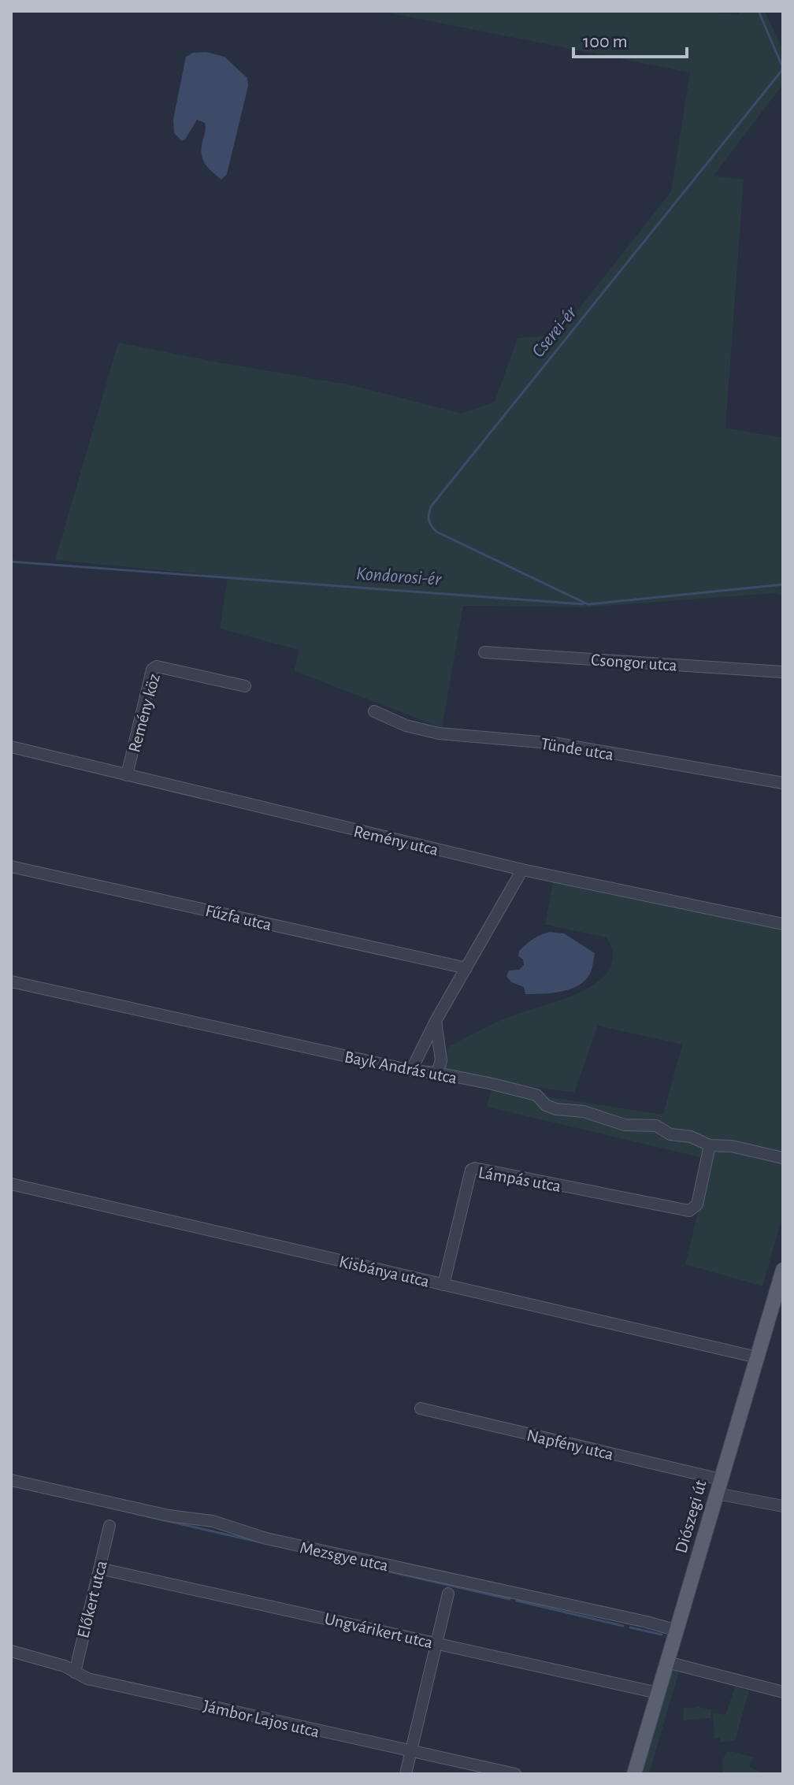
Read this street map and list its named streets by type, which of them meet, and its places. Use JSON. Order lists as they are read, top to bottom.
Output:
{
  "streets": {
    "main road": ["Diószegi út"],
    "street": [
      "Csongor utca",
      "Remény köz",
      "Tünde utca",
      "Remény utca",
      "Fűzfa utca",
      "Bayk András utca",
      "Lámpás utca",
      "Kisbánya utca",
      "Napfény utca",
      "Mezsgye utca",
      "Előkert utca",
      "Ungvárikert utca",
      "Jámbor Lajos utca"
    ]
  },
  "crossings": [
    ["Remény köz", "Remény utca"],
    ["Bayk András utca", "Lámpás utca"],
    ["Lámpás utca", "Kisbánya utca"],
    ["Kisbánya utca", "Diószegi út"],
    ["Napfény utca", "Diószegi út"],
    ["Diószegi út", "Mezsgye utca"],
    ["Diószegi út", "Ungvárikert utca"],
    ["Előkert utca", "Ungvárikert utca"],
    ["Előkert utca", "Jámbor Lajos utca"]
  ],
  "water": ["Cserei-ér", "Kondorosi-ér"],
  "scale_bar": "100 m"
}
